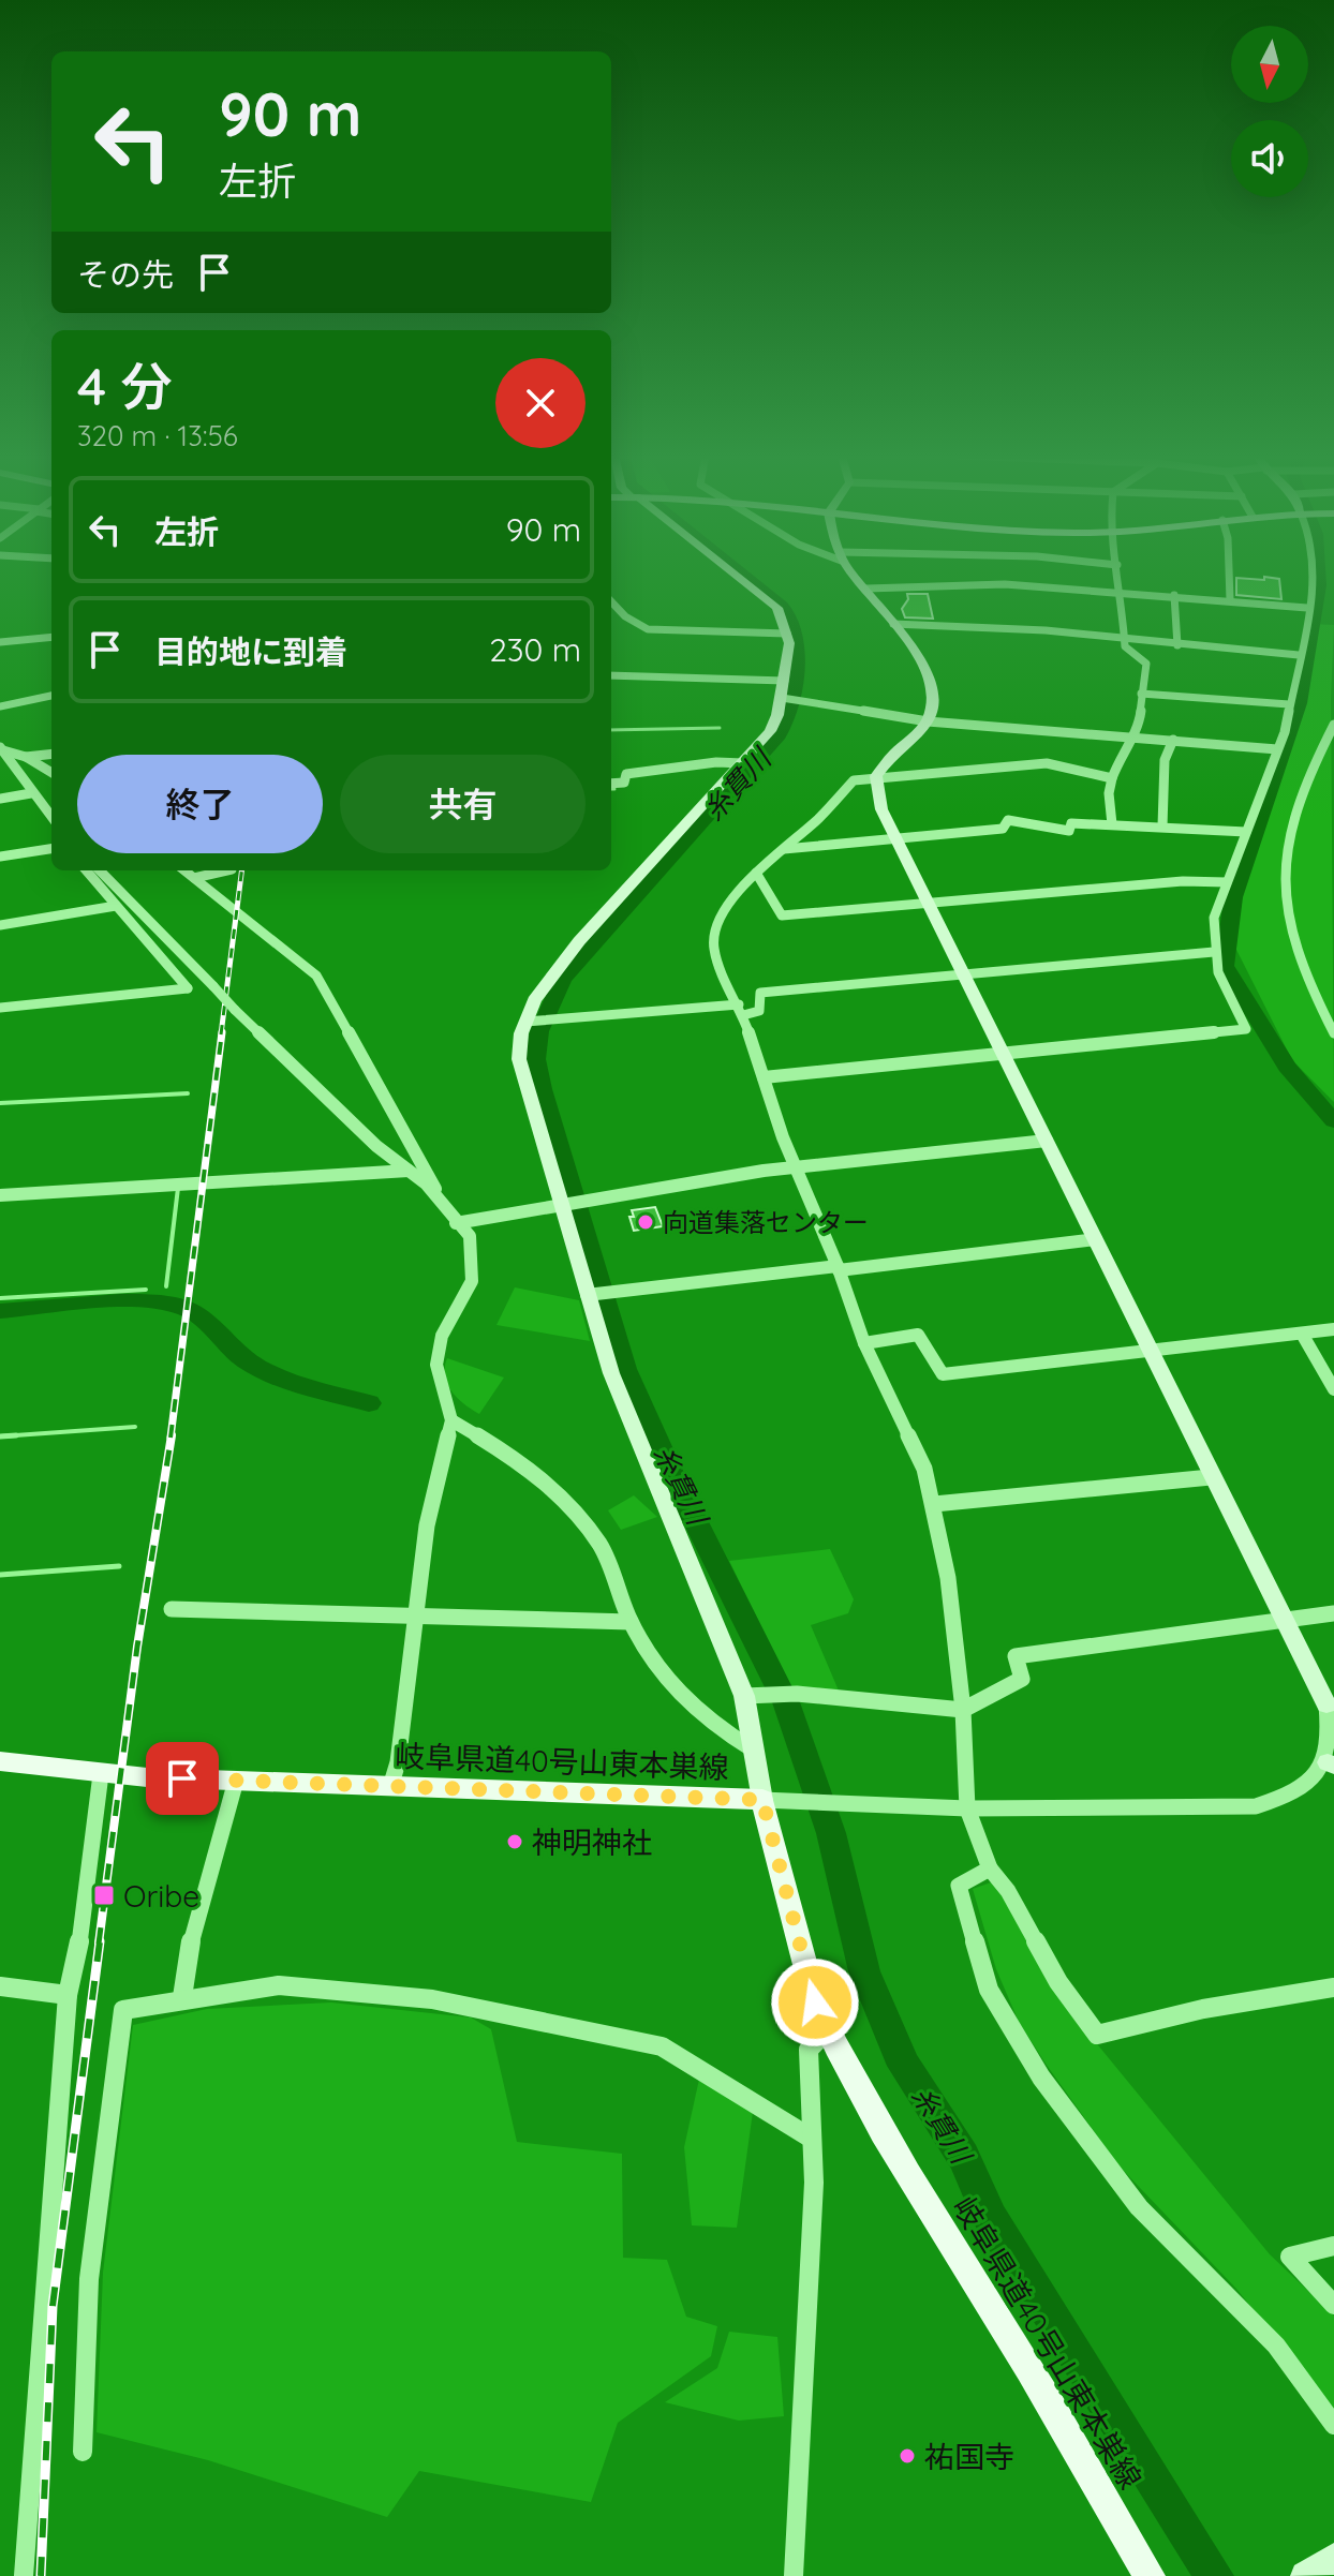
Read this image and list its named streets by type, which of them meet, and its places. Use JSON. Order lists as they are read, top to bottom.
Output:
{
  "streets": {
    "main road": ["岐阜県道40号山東本巣線"]
  },
  "water": ["糸貫川"],
  "places": {
    "other": ["向道集落センター", "神明神社", "祐国寺"],
    "transit": ["Oribe"]
  },
  "north": "bottom",
  "page": {
    "turn": ["90 m", "左折"],
    "then": "その先",
    "heading": ["4 分", "320 m · 13:56"],
    "list": [
      {
        "name": "左折",
        "value": "90 m"
      },
      {
        "name": "目的地に到着",
        "value": "230 m"
      }
    ],
    "buttons": ["終了", "共有"]
  }
}
